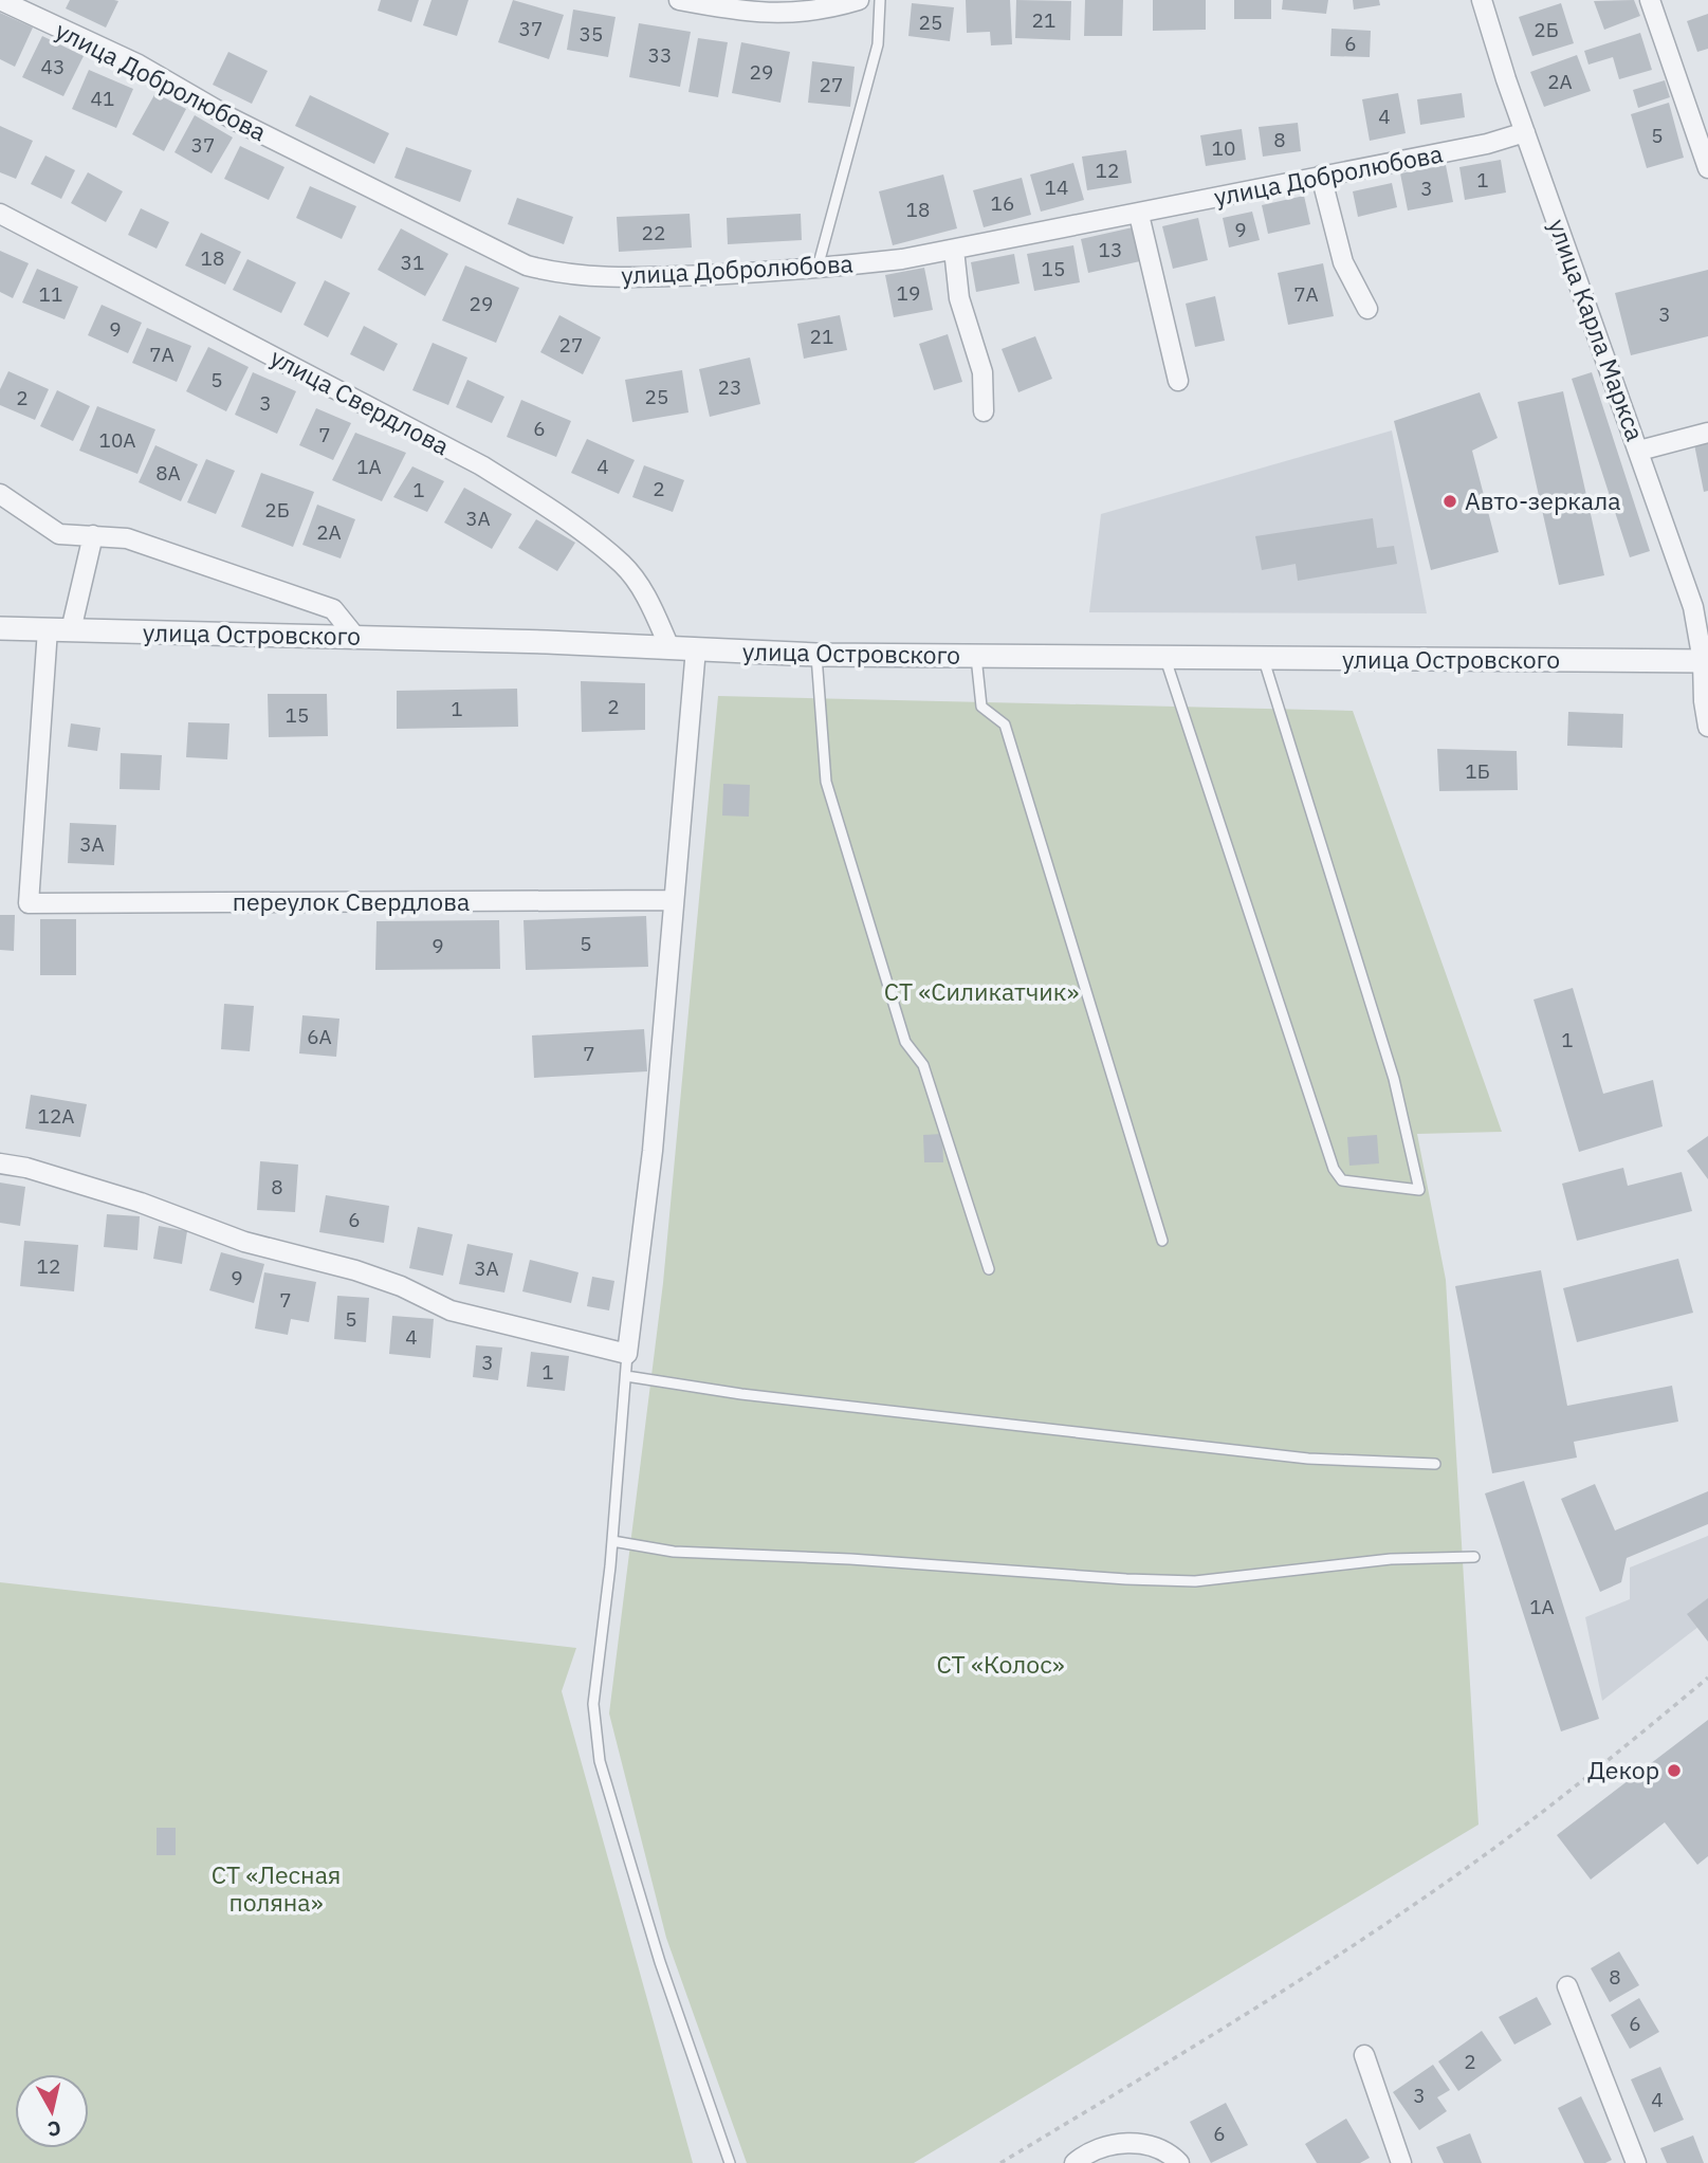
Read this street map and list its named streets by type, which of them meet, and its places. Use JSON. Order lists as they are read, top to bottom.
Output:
{
  "streets": {
    "street": [
      "улица Добролюбова",
      "улица Карла Маркса",
      "улица Свердлова",
      "улица Островского",
      "переулок Свердлова"
    ]
  },
  "crossings": [
    ["улица Добролюбова", "улица Карла Маркса"],
    ["улица Карла Маркса", "улица Островского"],
    ["улица Свердлова", "улица Островского"],
    ["улица Островского", "переулок Свердлова"]
  ],
  "parks": ["СТ «Силикатчик»", "СТ «Колос»", "СТ «Лесная поляна»"],
  "places": ["Авто-зеркала", "Декор"],
  "house_numbers": [
    "21",
    "25",
    "37",
    "2Б",
    "35",
    "6",
    "33",
    "43",
    "29",
    "2А",
    "27",
    "41",
    "4",
    "5",
    "8",
    "37",
    "10",
    "12",
    "1",
    "14",
    "3",
    "16",
    "18",
    "9",
    "22",
    "13",
    "18",
    "31",
    "15",
    "19",
    "11",
    "7А",
    "29",
    "3",
    "9",
    "21",
    "27",
    "7А",
    "5",
    "23",
    "25",
    "2",
    "3",
    "6",
    "7",
    "10А",
    "1А",
    "4",
    "8А",
    "2",
    "1",
    "2Б",
    "3А",
    "2А",
    "2",
    "1",
    "15",
    "1Б",
    "3А",
    "5",
    "9",
    "6А",
    "1",
    "7",
    "12А",
    "8",
    "6",
    "12",
    "3А",
    "9",
    "7",
    "5",
    "4",
    "3",
    "1",
    "1А",
    "8",
    "6",
    "2",
    "3",
    "4",
    "6"
  ],
  "north": "bottom"
}
